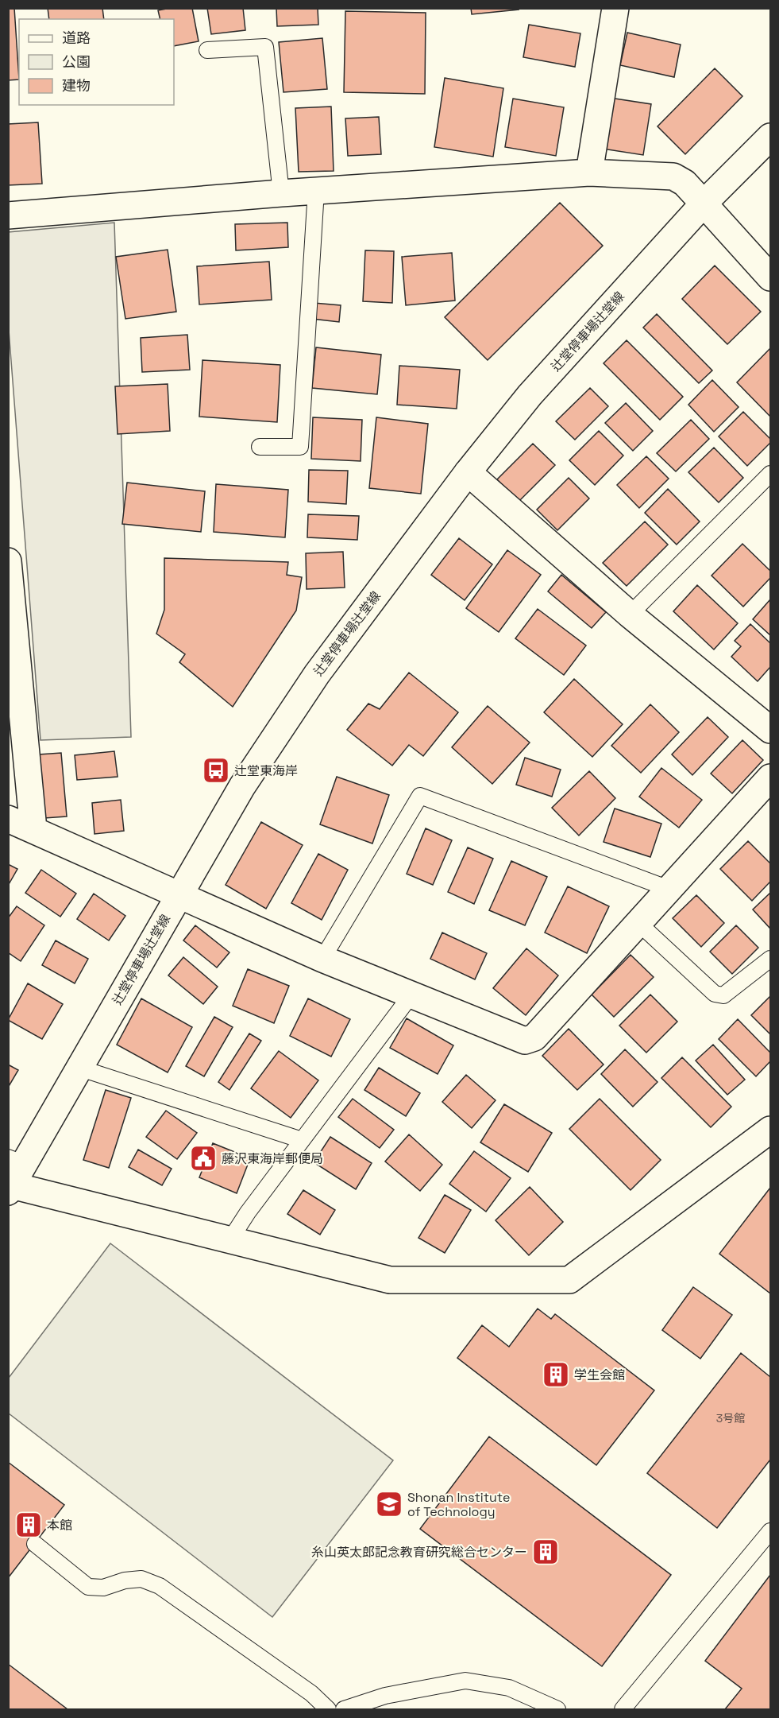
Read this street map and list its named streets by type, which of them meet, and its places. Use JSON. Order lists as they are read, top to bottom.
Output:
{
  "streets": {
    "street": ["辻堂停車場辻堂線"]
  },
  "places": {
    "bus stop": ["辻堂東海岸"],
    "public building": ["藤沢東海岸郵便局"],
    "building": ["学生会館", "本館", "糸山英太郎記念教育研究総合センター"],
    "school or university": ["Shonan Institute of Technology"]
  },
  "house_numbers": ["3号館"],
  "legend": ["道路", "公園", "建物"]
}
